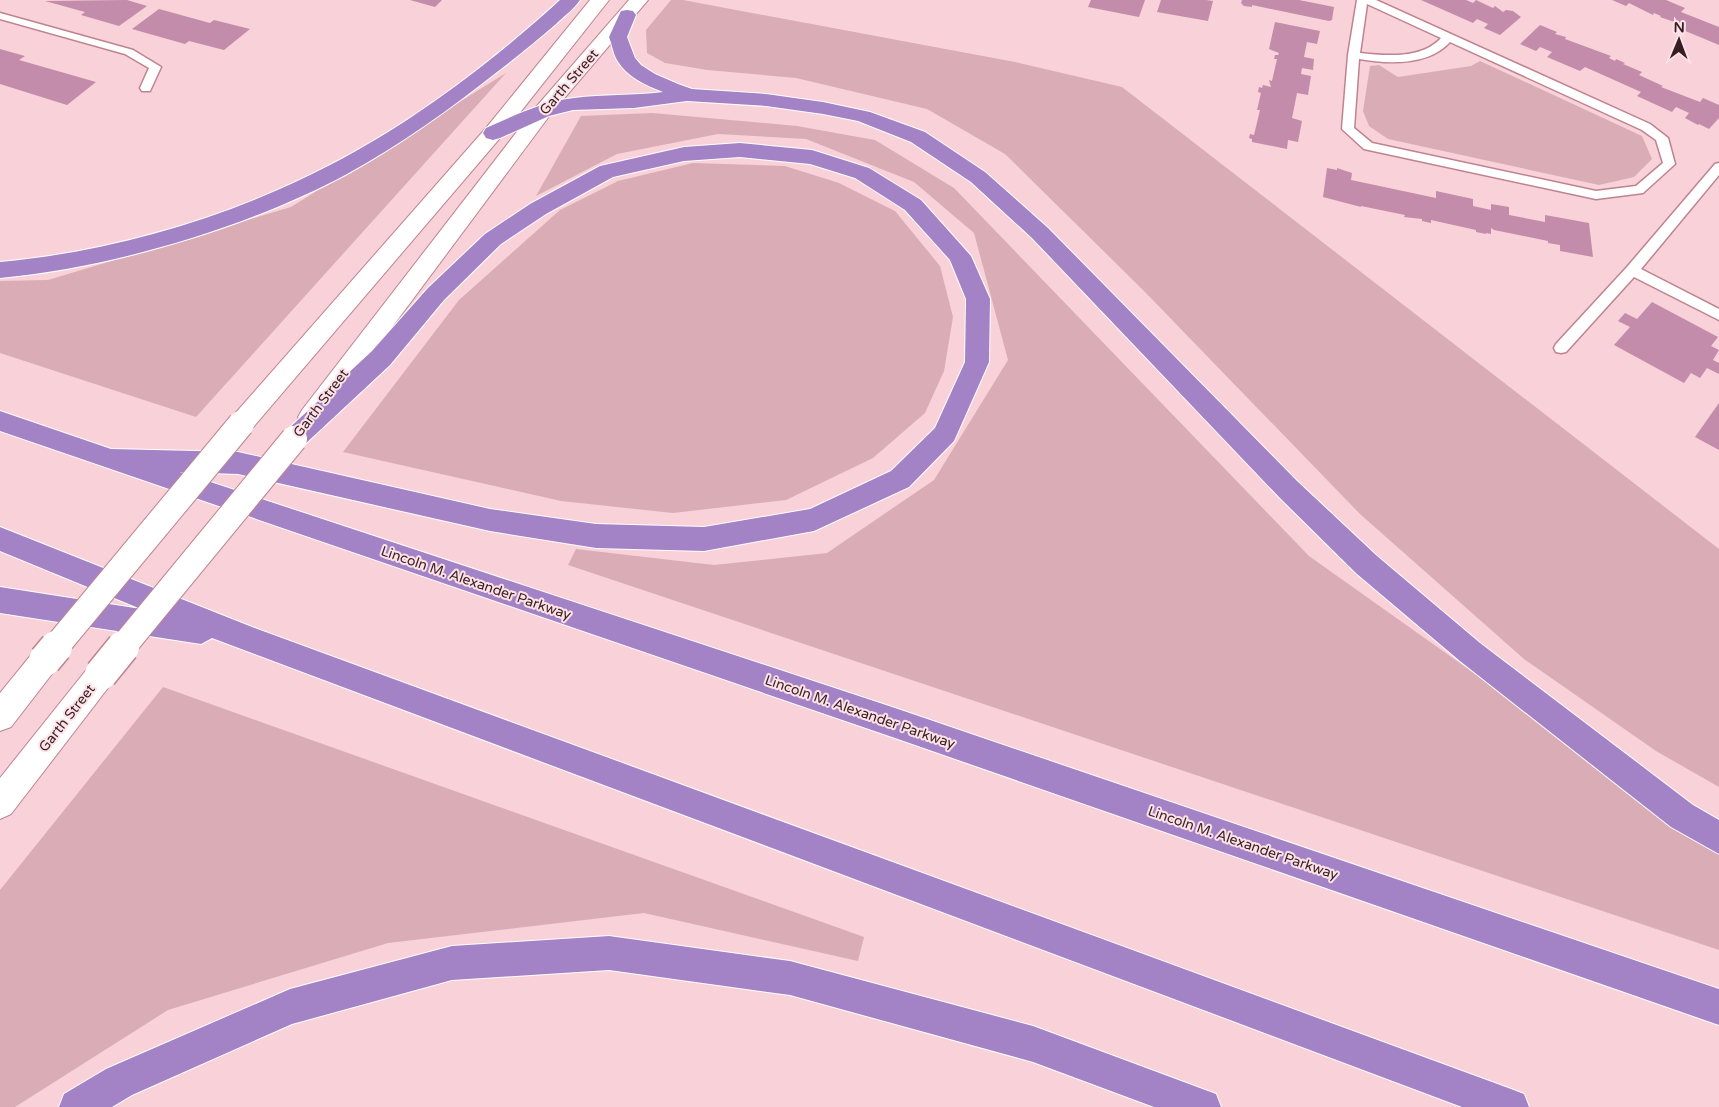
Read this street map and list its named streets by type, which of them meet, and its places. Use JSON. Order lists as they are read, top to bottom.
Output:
{
  "streets": {
    "highway": ["Lincoln M. Alexander Parkway"],
    "main road": ["Garth Street"]
  },
  "north": "top"
}
